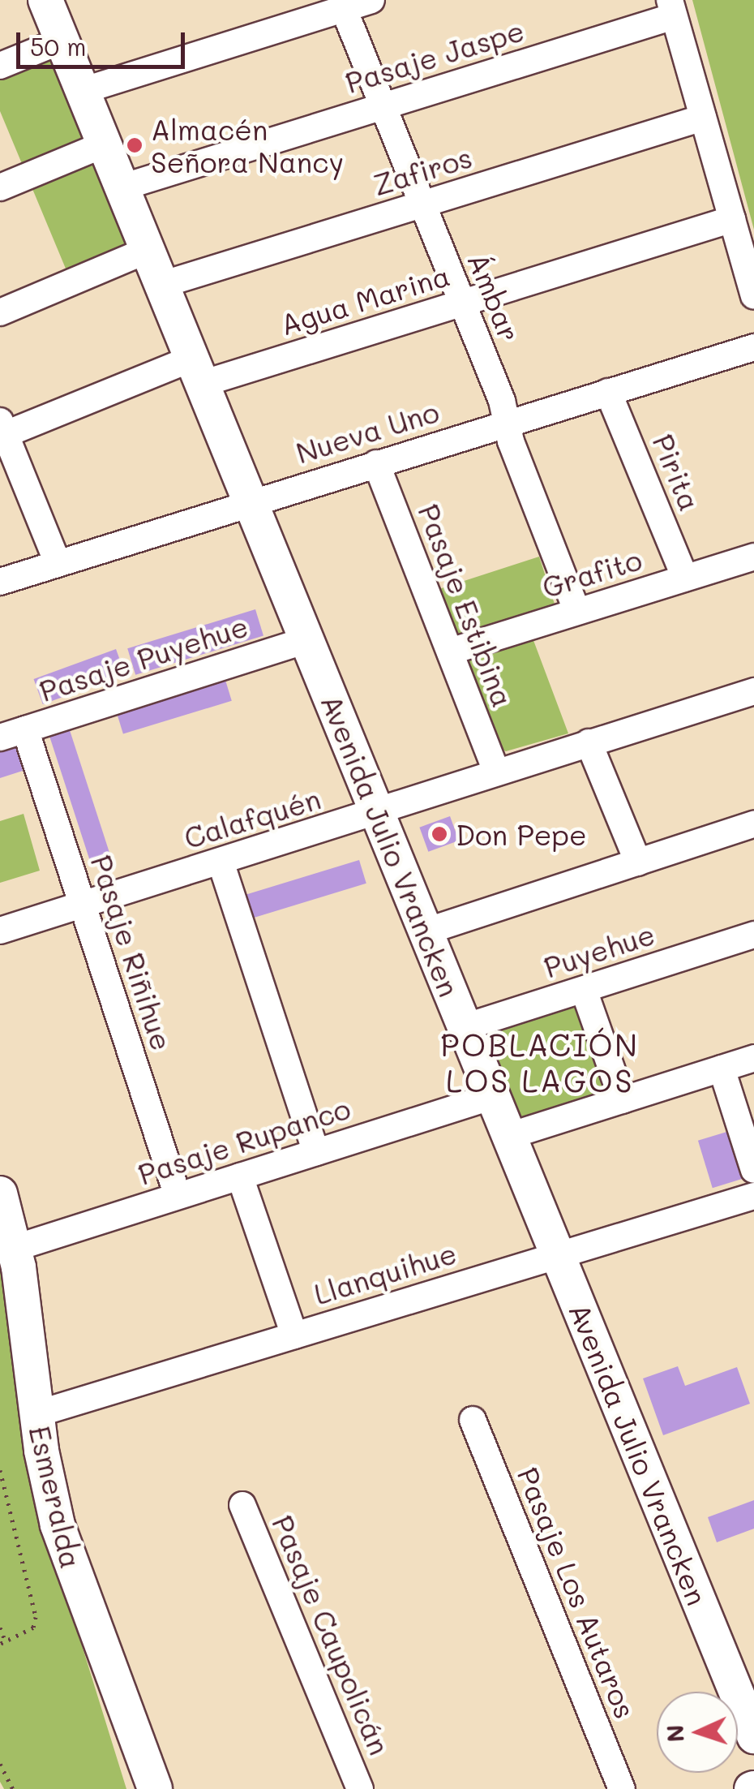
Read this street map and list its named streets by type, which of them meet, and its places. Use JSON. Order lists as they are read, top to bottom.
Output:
{
  "streets": {
    "street": [
      "Pasaje Jaspe",
      "Zafiros",
      "Ámbar",
      "Agua Marina",
      "Nueva Uno",
      "Pirita",
      "Grafito",
      "Pasaje Estibina",
      "Pasaje Puyehue",
      "Calafquén",
      "Avenida Julio Vrancken",
      "Puyehue",
      "Pasaje Riñihue",
      "Pasaje Rupanco",
      "Llanquihue",
      "Esmeralda",
      "Pasaje Los Autaros",
      "Pasaje Caupolicán"
    ]
  },
  "crossings": [
    ["Pasaje Jaspe", "Ámbar"],
    ["Pasaje Jaspe", "Avenida Julio Vrancken"],
    ["Zafiros", "Ámbar"],
    ["Zafiros", "Avenida Julio Vrancken"],
    ["Ámbar", "Agua Marina"],
    ["Ámbar", "Nueva Uno"],
    ["Ámbar", "Grafito"],
    ["Agua Marina", "Avenida Julio Vrancken"],
    ["Nueva Uno", "Pirita"],
    ["Nueva Uno", "Pasaje Estibina"],
    ["Nueva Uno", "Avenida Julio Vrancken"],
    ["Pirita", "Grafito"],
    ["Grafito", "Pasaje Estibina"],
    ["Pasaje Estibina", "Calafquén"],
    ["Pasaje Puyehue", "Avenida Julio Vrancken"],
    ["Pasaje Puyehue", "Pasaje Riñihue"],
    ["Calafquén", "Avenida Julio Vrancken"],
    ["Calafquén", "Pasaje Riñihue"],
    ["Avenida Julio Vrancken", "Puyehue"],
    ["Avenida Julio Vrancken", "Pasaje Rupanco"],
    ["Avenida Julio Vrancken", "Llanquihue"],
    ["Pasaje Riñihue", "Pasaje Rupanco"],
    ["Pasaje Rupanco", "Esmeralda"],
    ["Llanquihue", "Esmeralda"]
  ],
  "districts": ["POBLACIÓN LOS LAGOS"],
  "places": ["Almacén Señora Nancy", "Don Pepe"],
  "scale_bar": "50 m",
  "north": "left"
}
